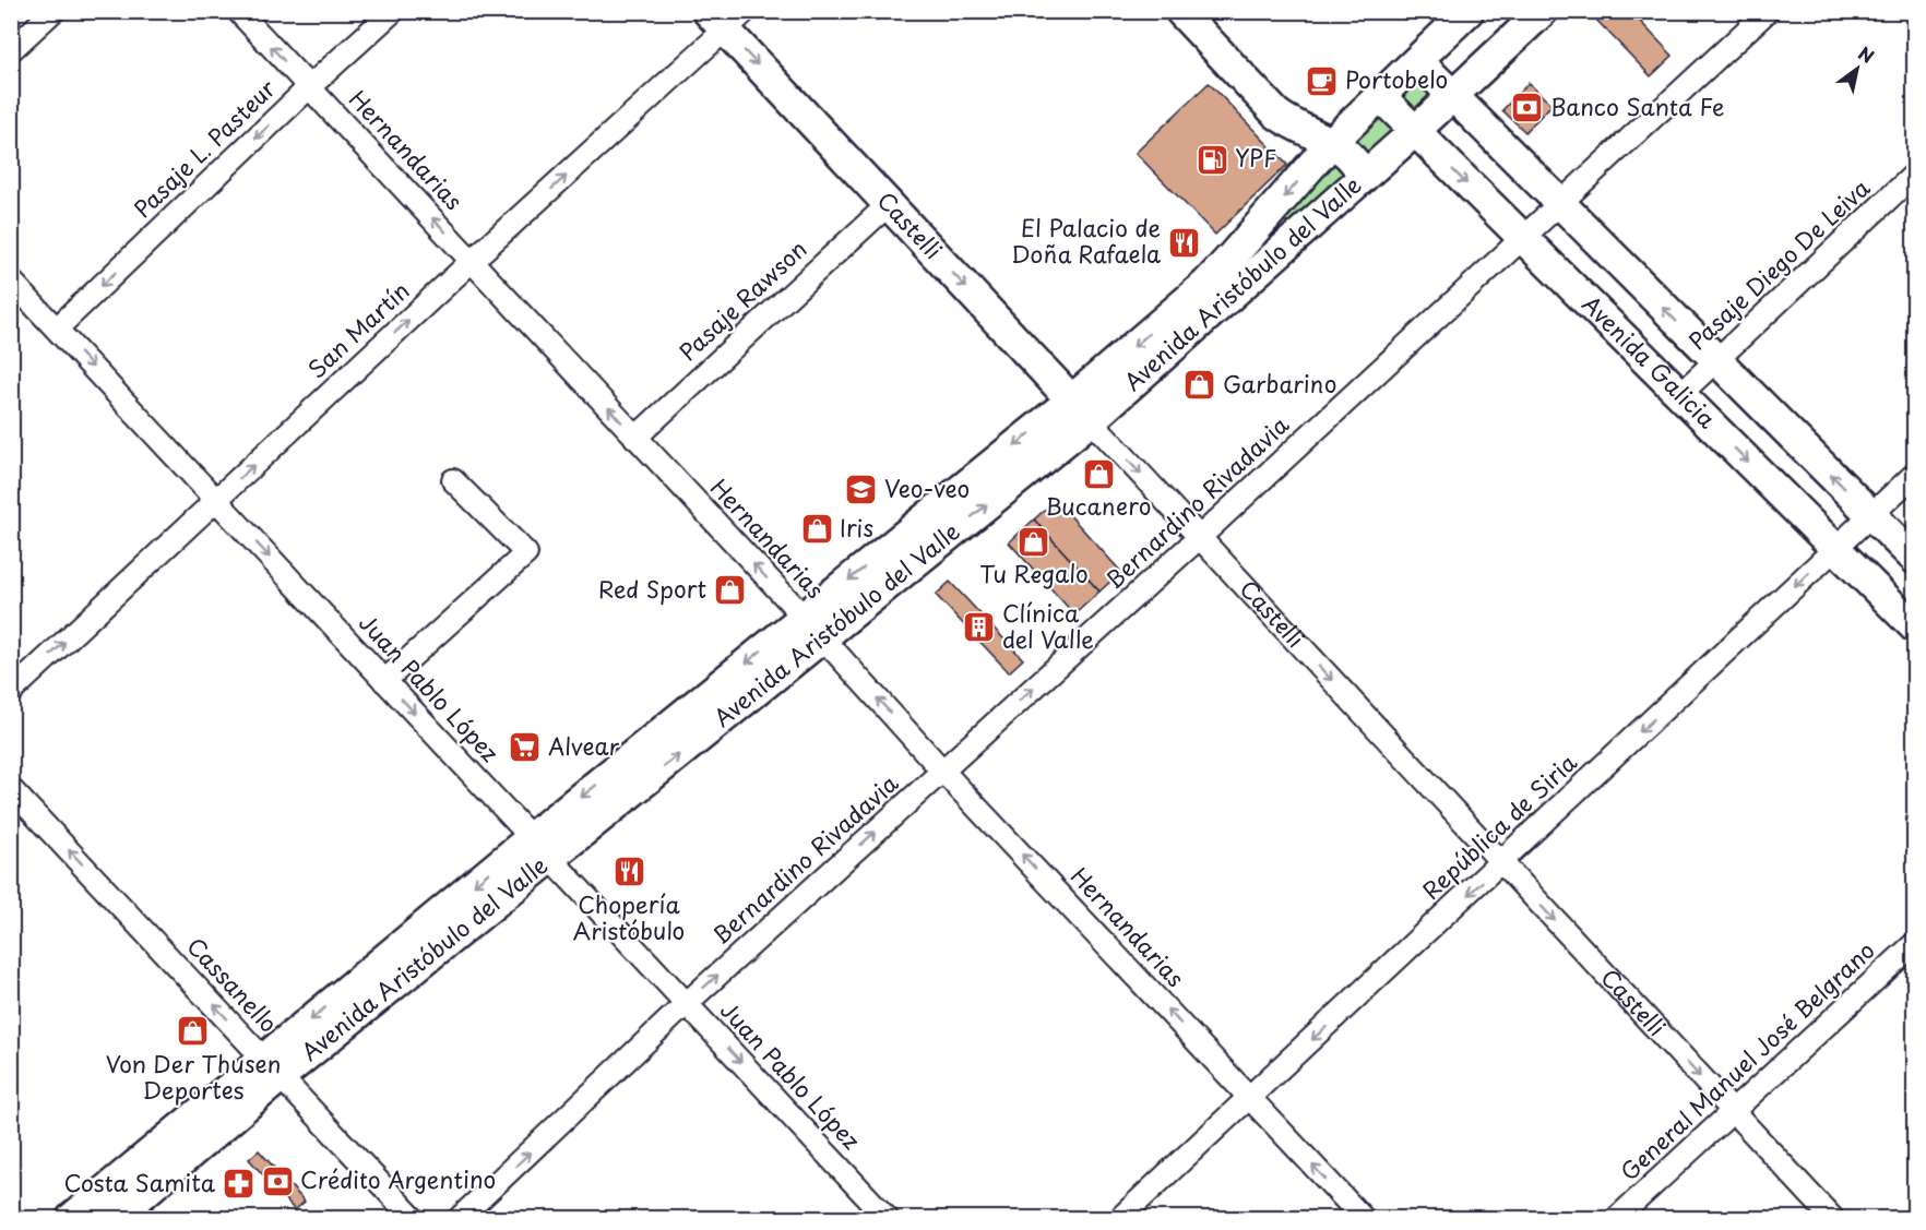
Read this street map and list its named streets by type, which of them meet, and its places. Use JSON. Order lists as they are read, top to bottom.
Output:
{
  "streets": {
    "main road": ["Castelli", "Avenida Aristóbulo del Valle", "Avenida Galicia"],
    "street": [
      "Pasaje L. Pasteur",
      "Hernandarias",
      "Pasaje Diego De Leiva",
      "Pasaje Rawson",
      "San Martín",
      "Bernardino Rivadavia",
      "Juan Pablo López",
      "República de Siria",
      "Cassanello",
      "General Manuel José Belgrano"
    ]
  },
  "crossings": [
    ["Pasaje L. Pasteur", "Hernandarias"],
    ["Pasaje L. Pasteur", "Juan Pablo López"],
    ["Hernandarias", "Avenida Aristóbulo del Valle"],
    ["Hernandarias", "Pasaje Rawson"],
    ["Hernandarias", "San Martín"],
    ["Hernandarias", "Bernardino Rivadavia"],
    ["Hernandarias", "República de Siria"],
    ["Castelli", "Avenida Aristóbulo del Valle"],
    ["Castelli", "Pasaje Rawson"],
    ["Castelli", "San Martín"],
    ["Castelli", "Bernardino Rivadavia"],
    ["Castelli", "República de Siria"],
    ["Castelli", "General Manuel José Belgrano"],
    ["Pasaje Diego De Leiva", "Avenida Galicia"],
    ["Avenida Aristóbulo del Valle", "Avenida Galicia"],
    ["Avenida Aristóbulo del Valle", "Juan Pablo López"],
    ["Avenida Aristóbulo del Valle", "Cassanello"],
    ["San Martín", "Juan Pablo López"],
    ["Avenida Galicia", "Bernardino Rivadavia"],
    ["Avenida Galicia", "República de Siria"],
    ["Bernardino Rivadavia", "Juan Pablo López"]
  ],
  "one_way": [
    "Pasaje L. Pasteur",
    "Hernandarias",
    "Castelli",
    "San Martín",
    "Bernardino Rivadavia",
    "Juan Pablo López",
    "República de Siria",
    "Cassanello"
  ],
  "places": {
    "cafe": ["Portobelo"],
    "bank": ["Banco Santa Fe", "Crédito Argentino"],
    "fuel station": ["YPF"],
    "restaurant": ["El Palacio de Doña Rafaela", "Chopería Aristóbulo"],
    "shop": [
      "Garbarino",
      "Bucanero",
      "Iris",
      "Tu Regalo",
      "Red Sport",
      "Von Der Thusen Deportes"
    ],
    "school or university": ["Veo-veo"],
    "building": ["Clínica del Valle"],
    "supermarket": ["Alvear"],
    "pharmacy": ["Costa Samita"]
  },
  "north": "top right"
}
